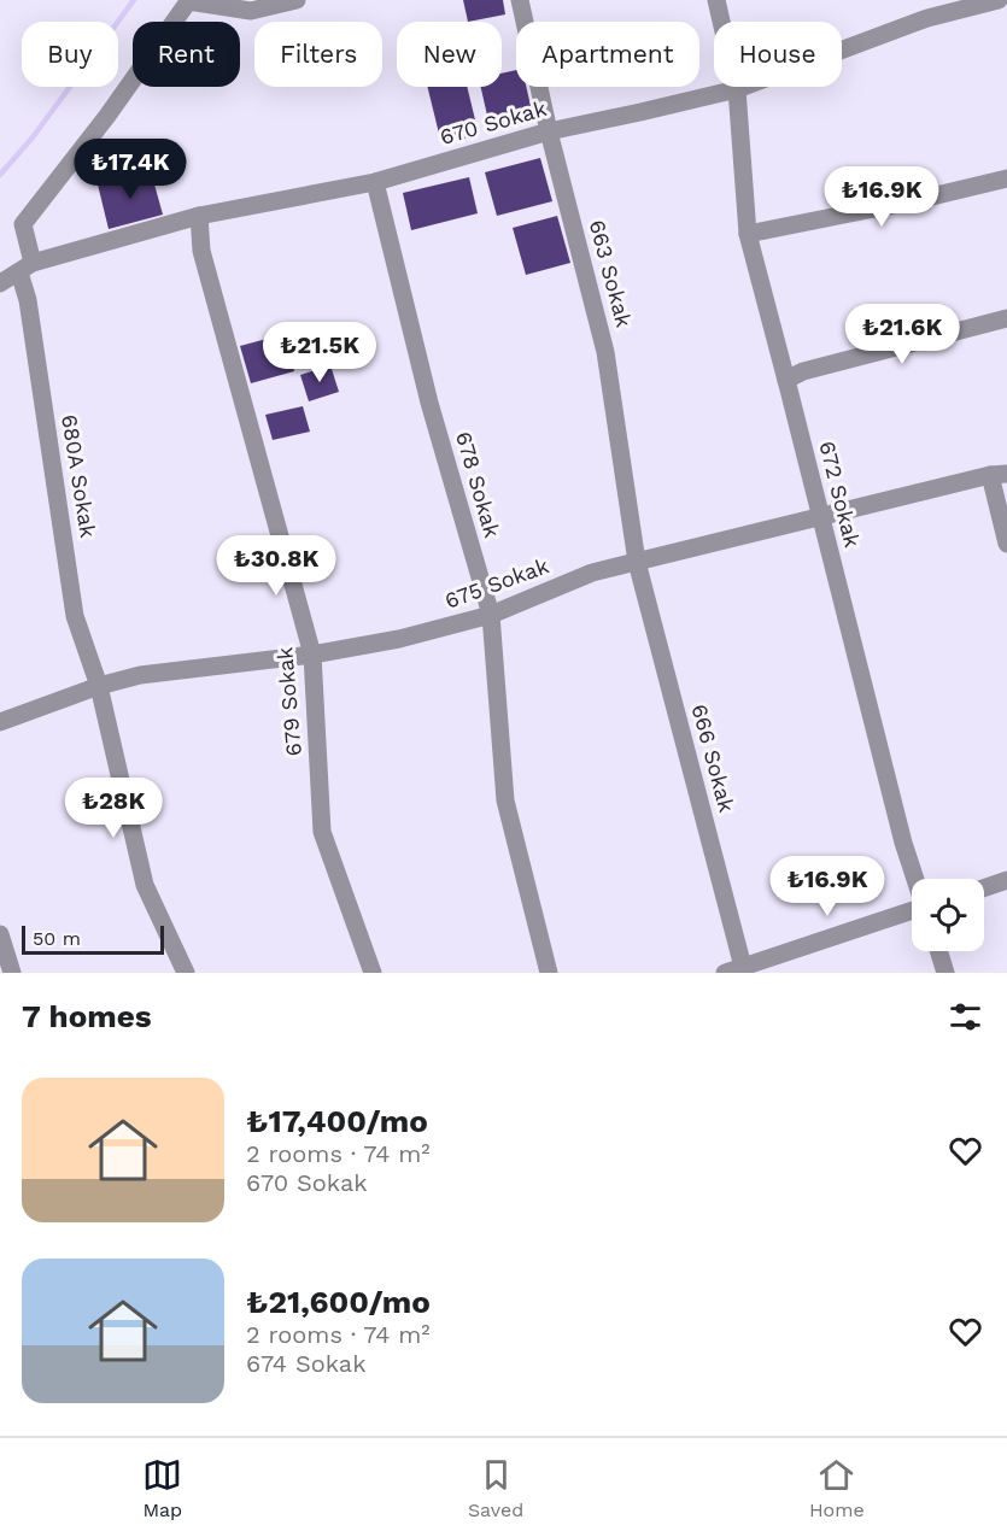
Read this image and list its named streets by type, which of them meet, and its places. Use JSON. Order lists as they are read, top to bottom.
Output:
{
  "streets": {
    "street": [
      "670 Sokak",
      "663 Sokak",
      "680A Sokak",
      "678 Sokak",
      "672 Sokak",
      "675 Sokak",
      "679 Sokak",
      "666 Sokak"
    ]
  },
  "crossings": [
    ["670 Sokak", "663 Sokak"],
    ["670 Sokak", "680A Sokak"],
    ["670 Sokak", "678 Sokak"],
    ["670 Sokak", "672 Sokak"],
    ["670 Sokak", "679 Sokak"],
    ["663 Sokak", "675 Sokak"],
    ["663 Sokak", "666 Sokak"],
    ["680A Sokak", "675 Sokak"],
    ["678 Sokak", "675 Sokak"],
    ["672 Sokak", "675 Sokak"],
    ["675 Sokak", "679 Sokak"],
    ["675 Sokak", "666 Sokak"]
  ],
  "scale_bar": "50 m",
  "page": {
    "chip": [
      "Buy",
      "Rent",
      "Filters",
      "New",
      "Apartment",
      "House"
    ],
    "price": [
      "₺17.4K",
      "₺16.9K",
      "₺21.6K",
      "₺21.5K",
      "₺30.8K",
      "₺28K",
      "₺16.9K"
    ],
    "scale": "50 m",
    "heading": "7 homes",
    "list": [
      {
        "name": "₺17,400/mo",
        "note": "2 rooms · 74 m² · 670 Sokak"
      },
      {
        "name": "₺21,600/mo",
        "note": "2 rooms · 74 m² · 674 Sokak"
      }
    ],
    "tabs": ["Map", "Saved", "Home"]
  }
}
